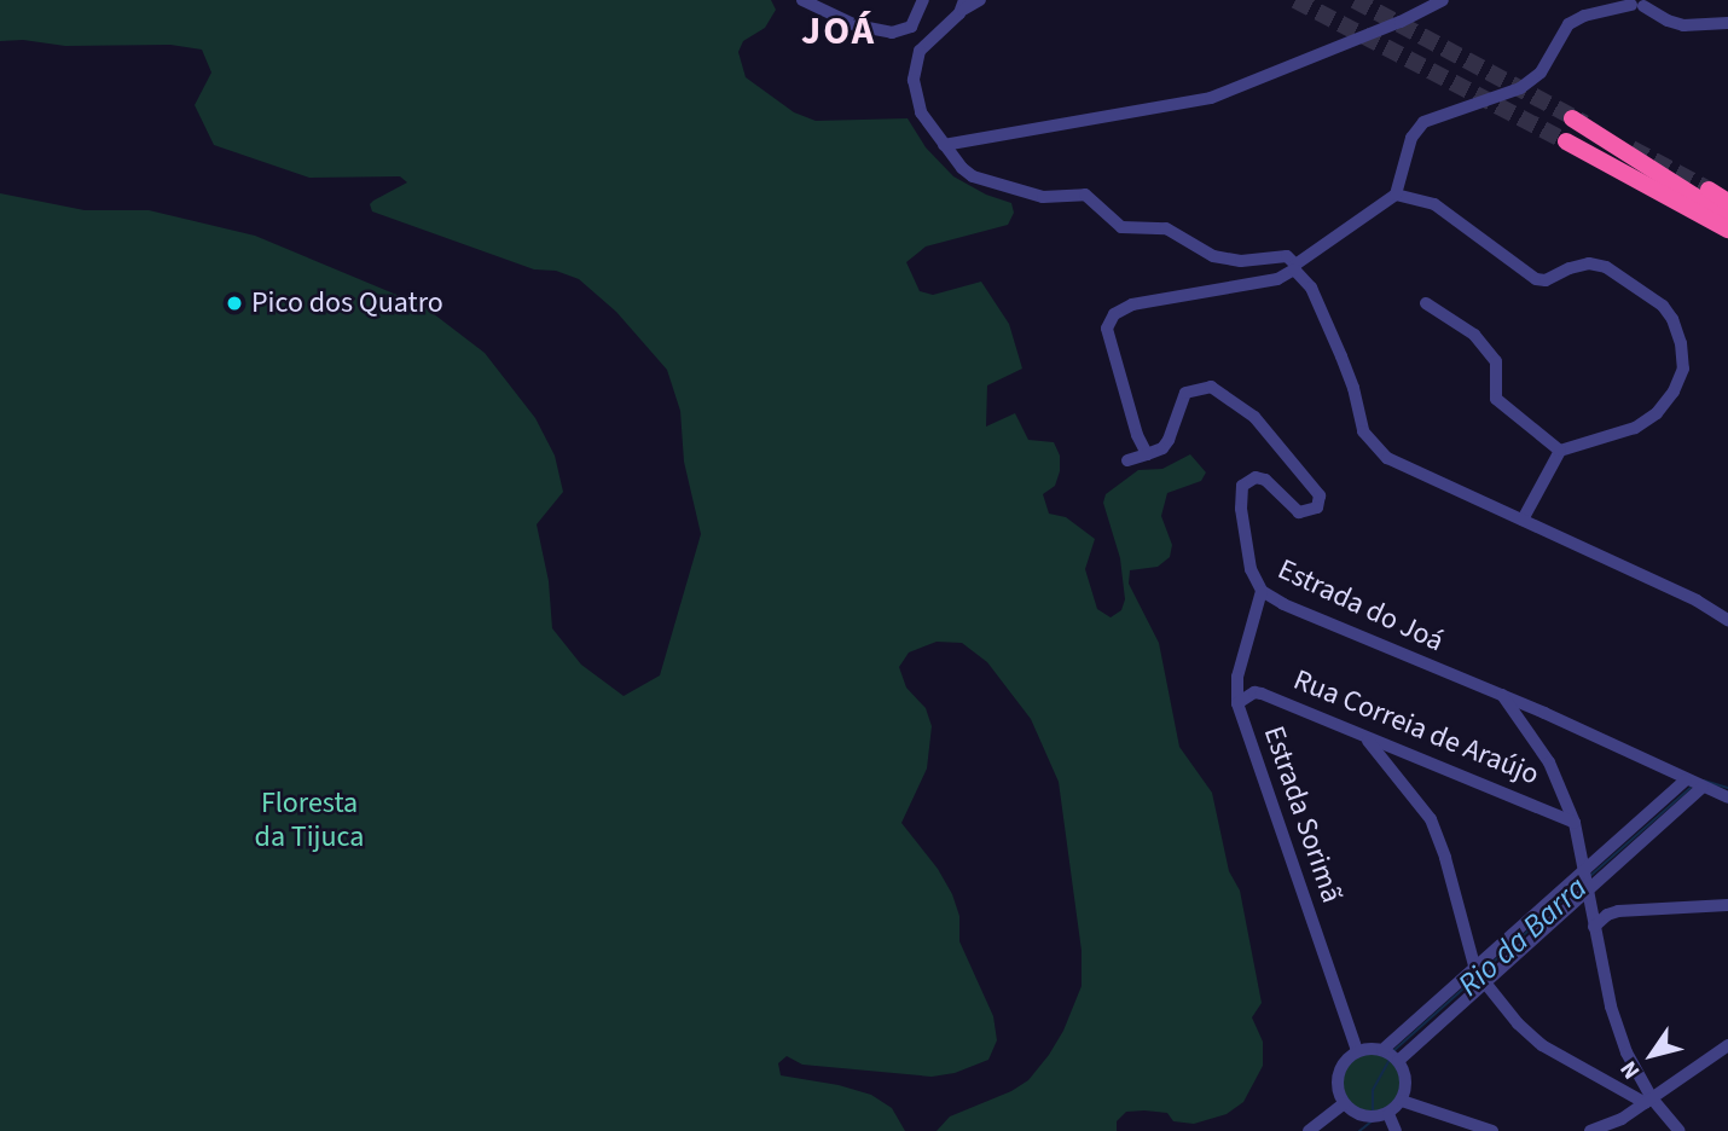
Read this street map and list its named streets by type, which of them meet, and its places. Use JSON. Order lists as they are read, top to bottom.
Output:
{
  "streets": {
    "street": ["Estrada do Joá", "Rua Correia de Araújo", "Estrada Sorimã"]
  },
  "crossings": [
    ["Estrada do Joá", "Estrada Sorimã"],
    ["Rua Correia de Araújo", "Estrada Sorimã"]
  ],
  "districts": ["JOÁ"],
  "water": ["Rio da Barra"],
  "parks": ["Floresta da Tijuca"],
  "places": ["Pico dos Quatro"],
  "north": "bottom left"
}
